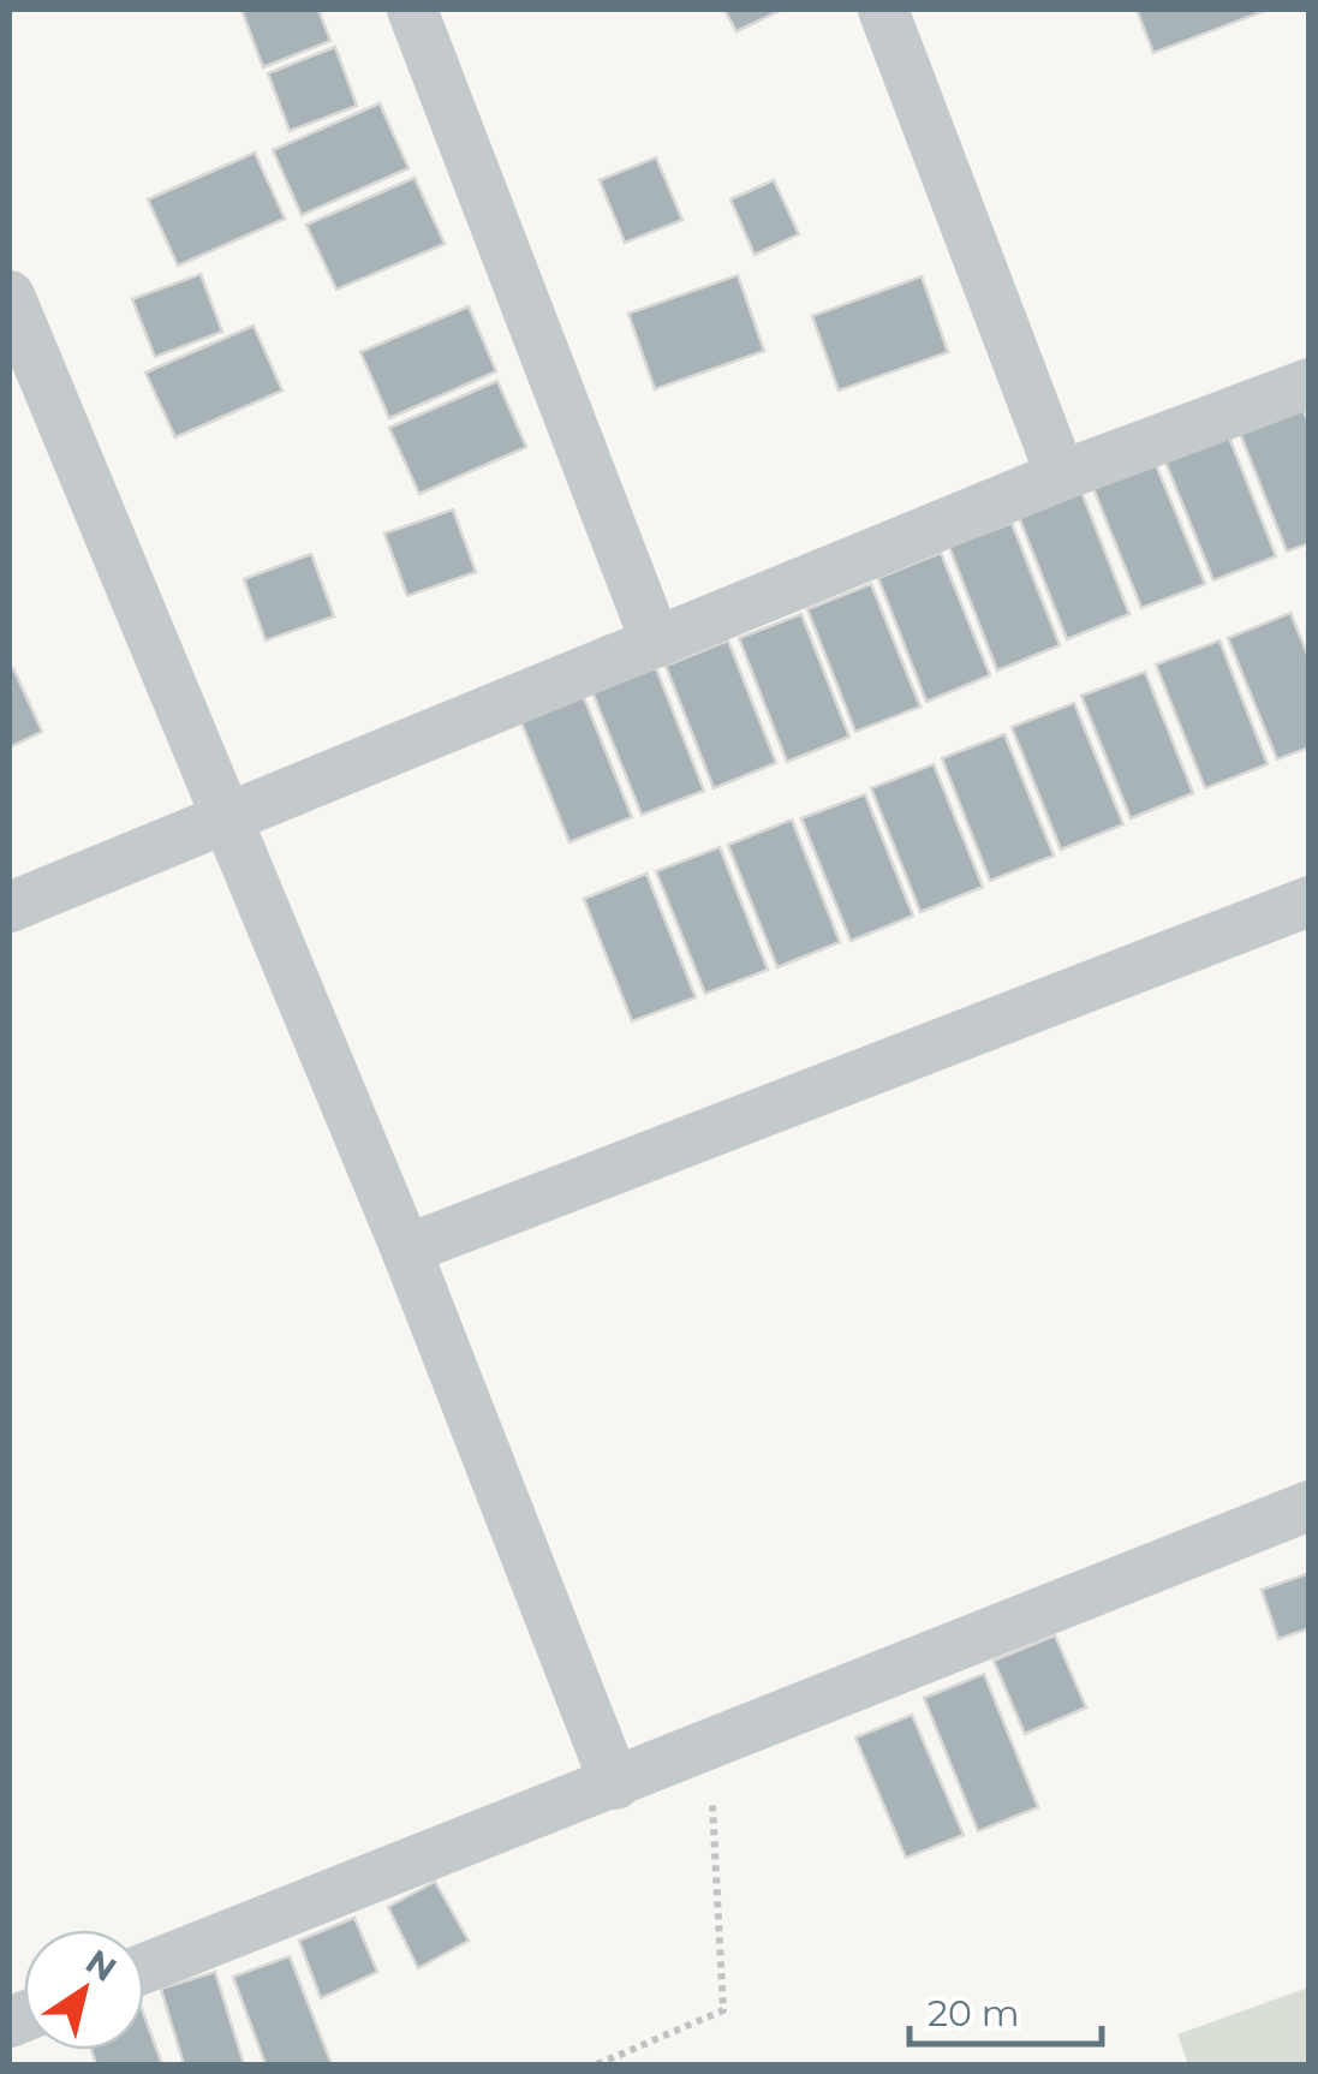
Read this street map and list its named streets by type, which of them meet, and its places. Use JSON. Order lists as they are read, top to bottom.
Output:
{
  "scale_bar": "20 m",
  "north": "top right"
}
